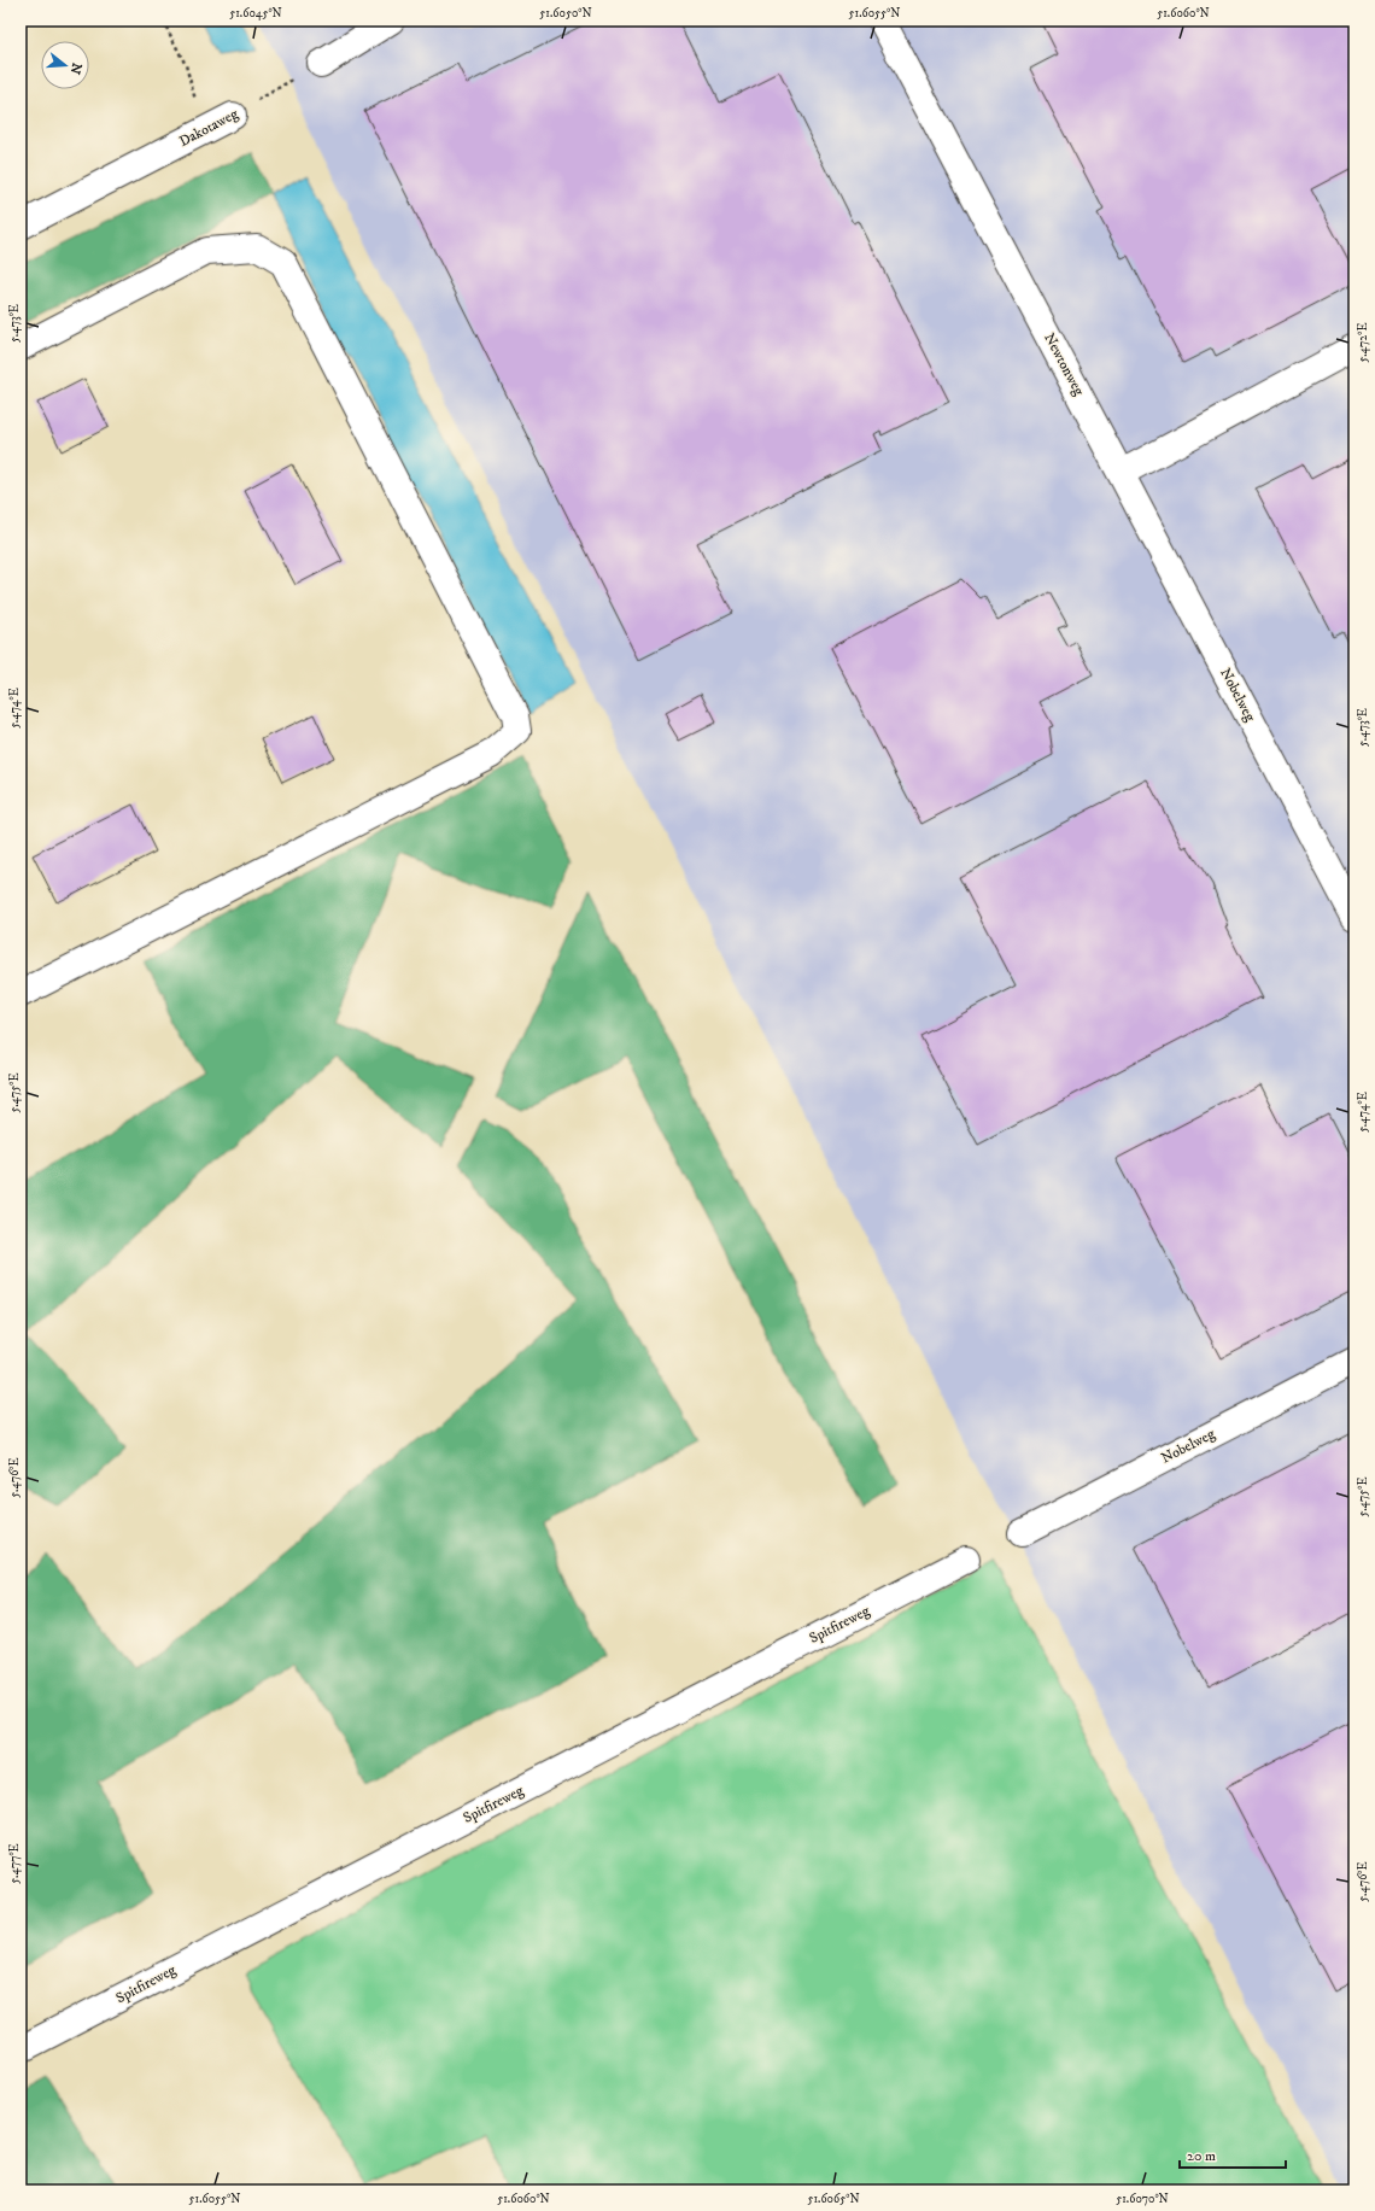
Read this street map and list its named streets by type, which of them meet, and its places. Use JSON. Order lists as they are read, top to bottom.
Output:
{
  "streets": {
    "street": [
      "Dakotaweg",
      "Newtonweg",
      "Nobelweg",
      "Spitfireweg"
    ]
  },
  "crossings": [
    ["Newtonweg", "Nobelweg"]
  ],
  "scale_bar": "20 m",
  "north": "right",
  "coordinates": [
    "51.6045°N",
    "51.6050°N",
    "51.6055°N",
    "51.6060°N",
    "5.473°E",
    "5.472°E",
    "5.474°E",
    "5.475°E",
    "5.476°E",
    "5.477°E",
    "51.6065°N",
    "51.6070°N"
  ]
}
